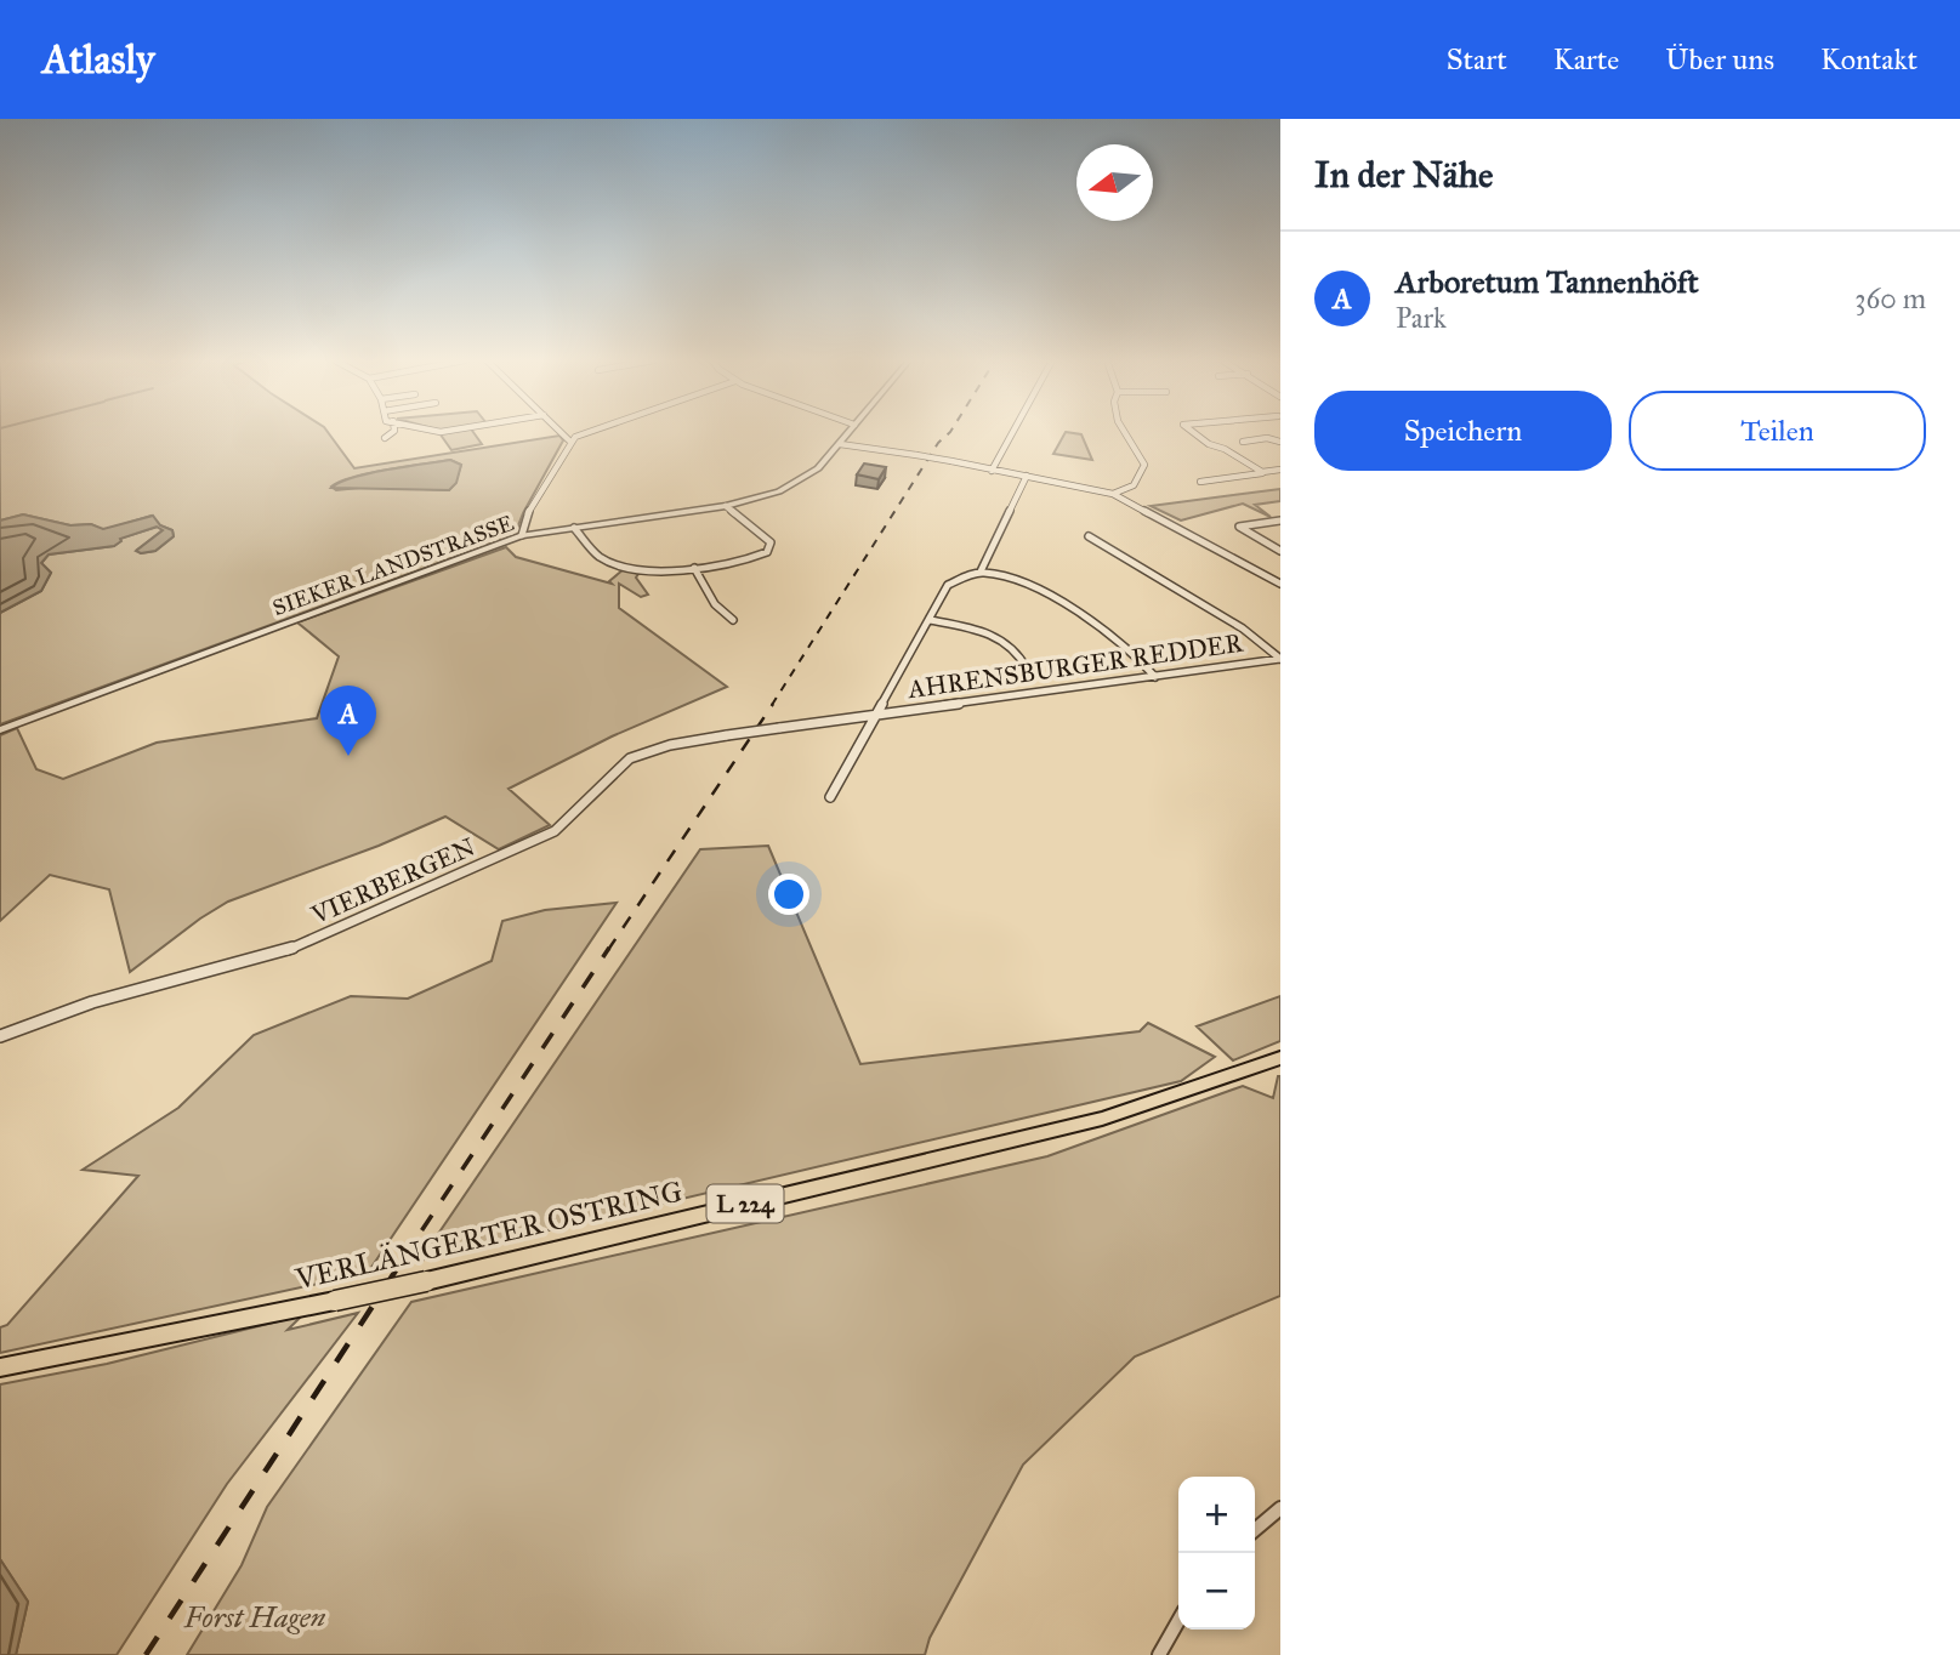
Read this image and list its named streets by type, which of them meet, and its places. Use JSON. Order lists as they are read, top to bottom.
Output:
{
  "streets": {
    "main road": ["L 224", "VERLÄNGERTER OSTRING"],
    "street": ["SIEKER LANDSTRASSE", "AHRENSBURGER REDDER", "VIERBERGEN"]
  },
  "crossings": [
    ["AHRENSBURGER REDDER", "VIERBERGEN"]
  ],
  "parks": ["Forst Hagen"],
  "north": "left",
  "page": {
    "header": "Atlasly",
    "nav": [
      "Start",
      "Karte",
      "Über uns",
      "Kontakt"
    ],
    "heading": "In der Nähe",
    "list": [
      {
        "mark": "A",
        "name": "Arboretum Tannenhöft",
        "note": "Park",
        "value": "360 m"
      }
    ],
    "buttons": ["Speichern", "Teilen"],
    "pins": "A",
    "map_buttons": ["+", "−"]
  }
}
